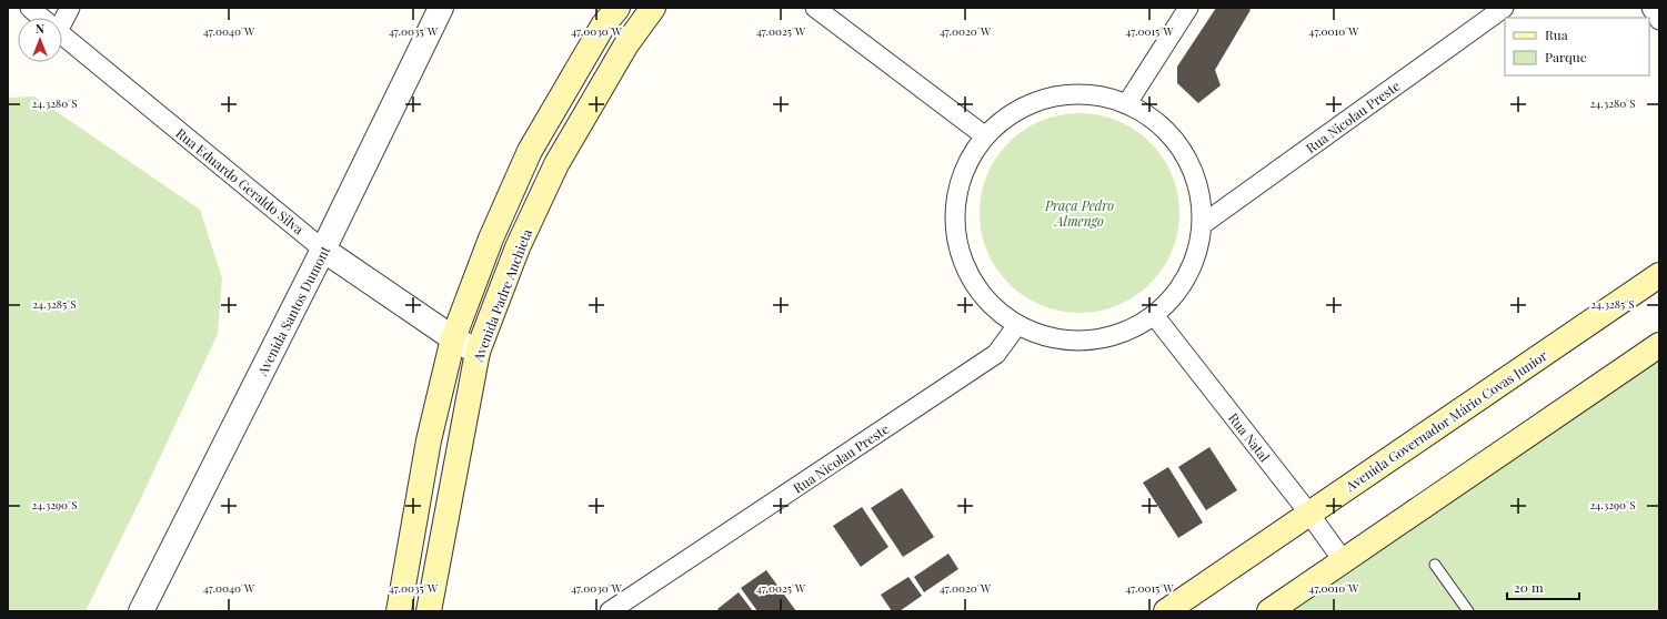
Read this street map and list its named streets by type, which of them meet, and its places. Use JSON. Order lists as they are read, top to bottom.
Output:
{
  "streets": {
    "main road": ["Avenida Padre Anchieta", "Avenida Governador Mário Covas Junior"],
    "street": [
      "Rua Nicolau Preste",
      "Rua Eduardo Geraldo Silva",
      "Avenida Santos Dumont",
      "Rua Natal"
    ]
  },
  "crossings": [
    ["Rua Eduardo Geraldo Silva", "Avenida Padre Anchieta"],
    ["Rua Eduardo Geraldo Silva", "Avenida Santos Dumont"],
    ["Avenida Governador Mário Covas Junior", "Rua Natal"]
  ],
  "parks": ["Praça Pedro Almengo"],
  "legend": ["Rua", "Parque"],
  "scale_bar": "20 m",
  "north": "top",
  "coordinates": [
    "47.0040°W",
    "47.0035°W",
    "47.0030°W",
    "47.0025°W",
    "47.0020°W",
    "47.0015°W",
    "47.0010°W",
    "24.3280°S",
    "24.3285°S",
    "24.3290°S"
  ]
}
